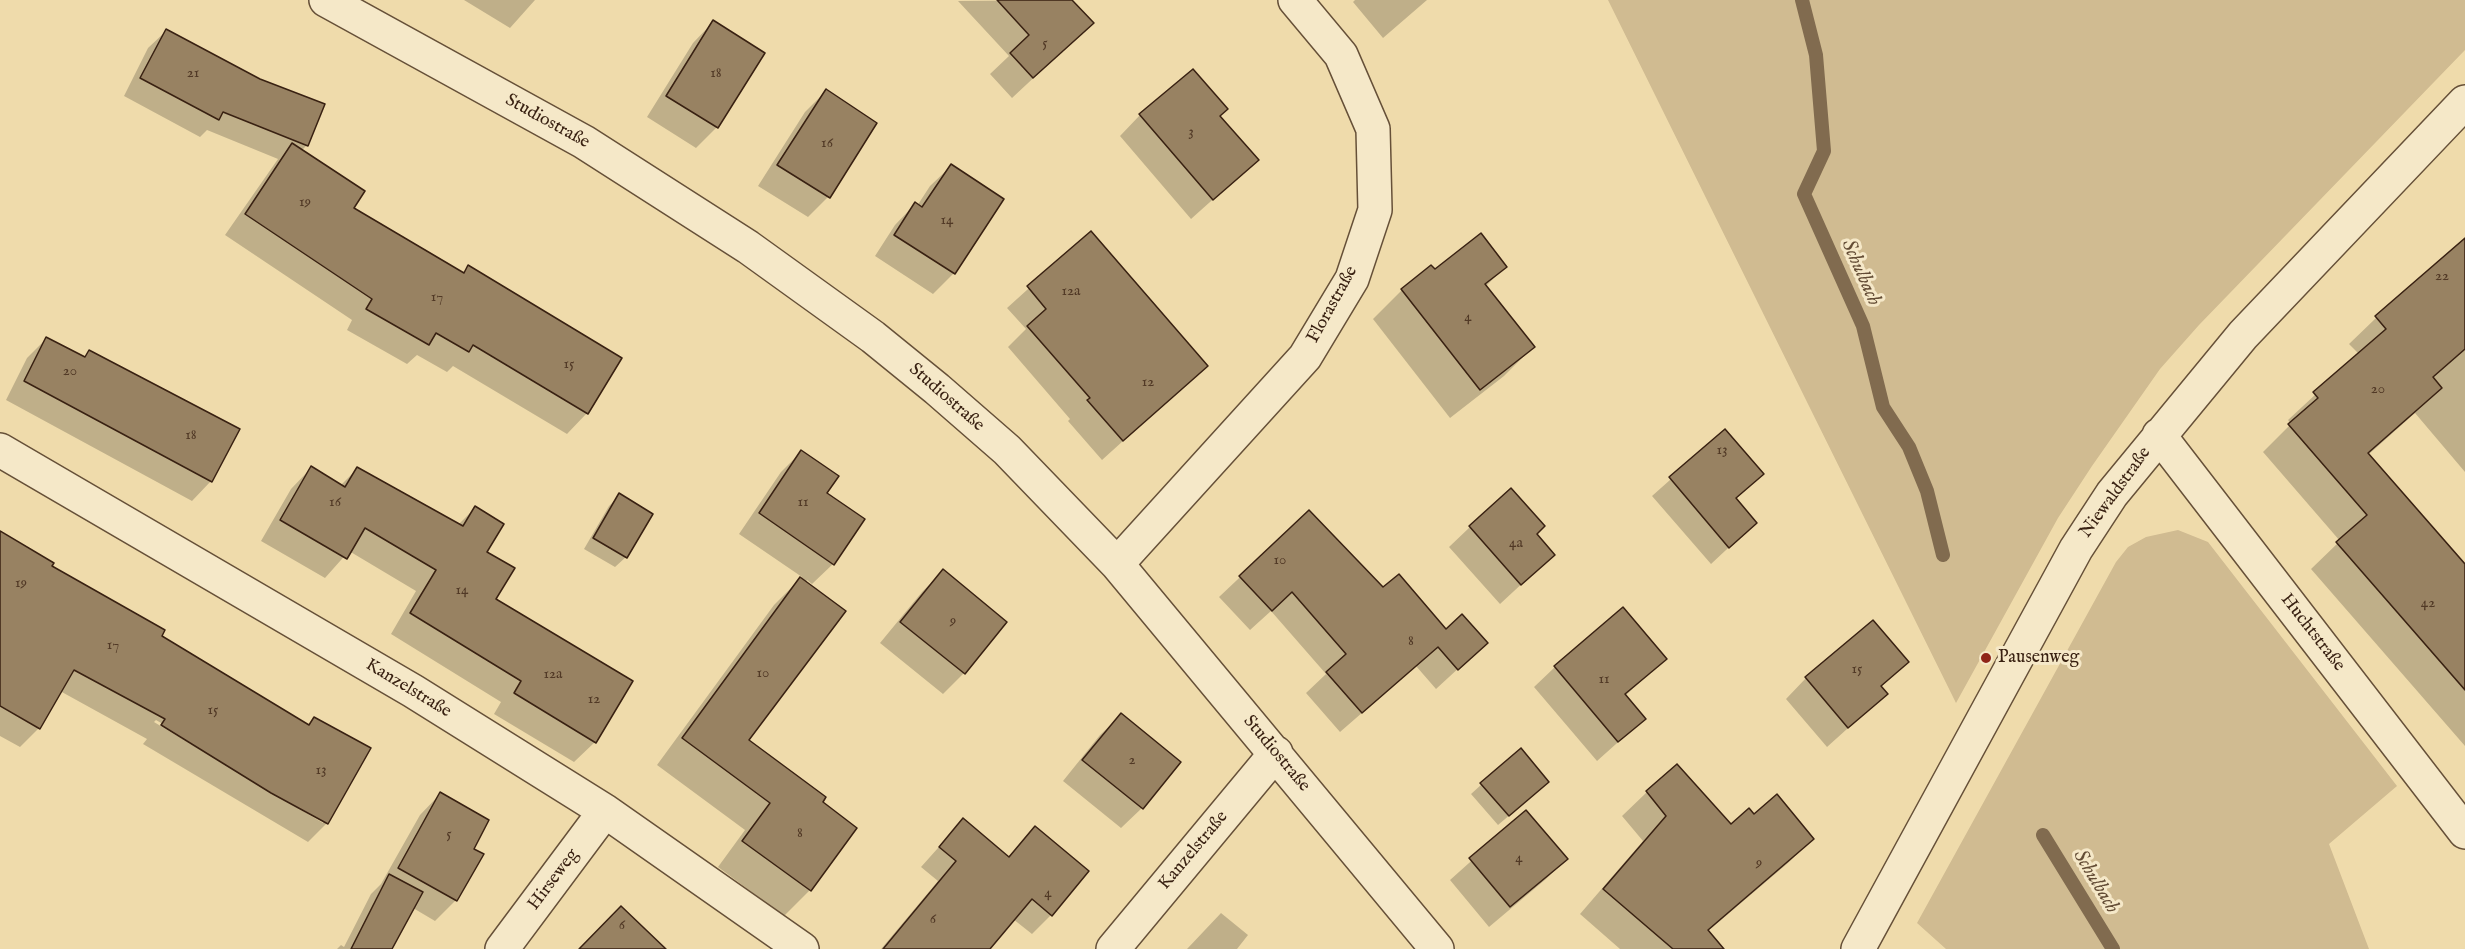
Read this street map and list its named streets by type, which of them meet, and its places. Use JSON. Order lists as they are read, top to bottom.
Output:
{
  "streets": {
    "street": [
      "Studiostraße",
      "Florastraße",
      "Niewaldstraße",
      "Huchtstraße",
      "Kanzelstraße",
      "Hirseweg"
    ]
  },
  "crossings": [
    ["Studiostraße", "Florastraße"],
    ["Studiostraße", "Kanzelstraße"],
    ["Niewaldstraße", "Huchtstraße"],
    ["Kanzelstraße", "Hirseweg"]
  ],
  "water": ["Schulbach"],
  "places": ["Pausenweg"],
  "house_numbers": [
    "5",
    "21",
    "18",
    "3",
    "16",
    "19",
    "14",
    "22",
    "12a",
    "17",
    "4",
    "15",
    "20",
    "12",
    "20",
    "18",
    "13",
    "16",
    "11",
    "4a",
    "10",
    "19",
    "14",
    "42",
    "9",
    "8",
    "17",
    "15",
    "10",
    "12a",
    "11",
    "12",
    "15",
    "2",
    "13",
    "8",
    "5",
    "4",
    "9",
    "4",
    "6",
    "6"
  ]
}
